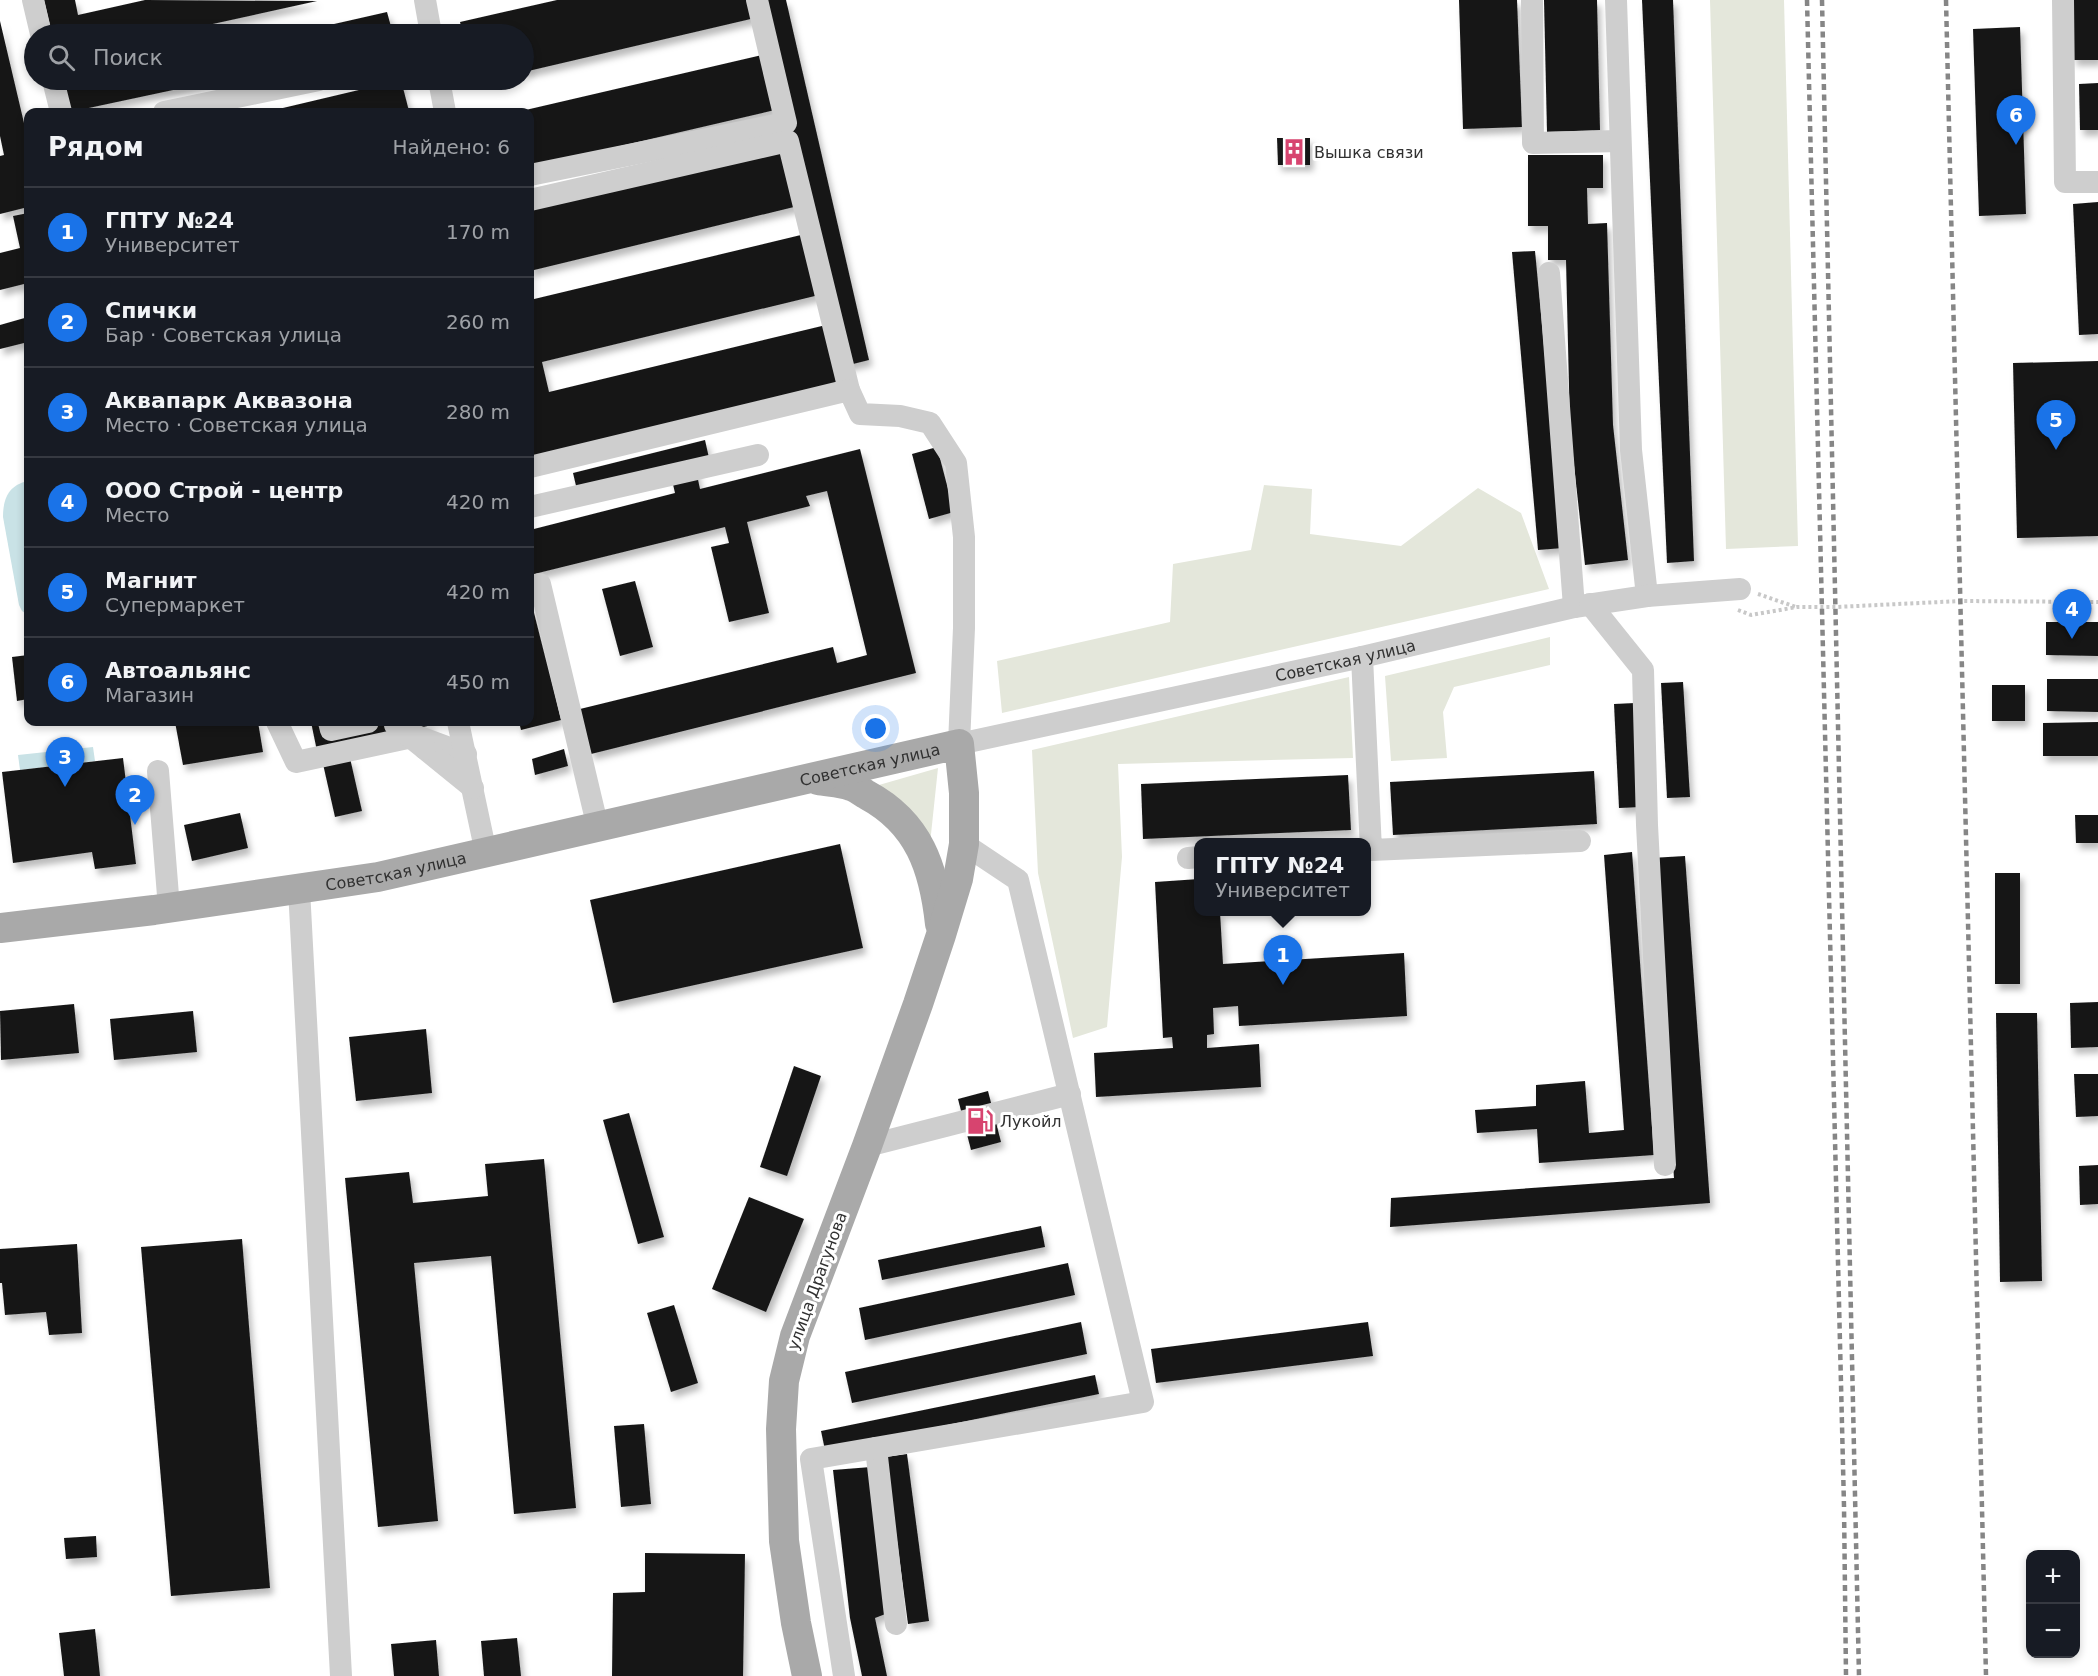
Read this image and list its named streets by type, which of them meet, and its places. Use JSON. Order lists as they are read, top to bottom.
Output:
{
  "streets": {
    "main road": ["Советская улица", "улица Драгунова"]
  },
  "crossings": [
    ["Советская улица", "улица Драгунова"]
  ],
  "places": {
    "building": ["Вышка связи"],
    "fuel station": ["Лукойл"]
  },
  "page": {
    "search": "Поиск",
    "pins": [
      "6",
      "5",
      "4",
      "3",
      "2",
      "1"
    ],
    "heading": ["Рядом", "Найдено: 6"],
    "list": [
      {
        "mark": "1",
        "name": "ГПТУ №24",
        "note": "Университет",
        "value": "170 m"
      },
      {
        "mark": "2",
        "name": "Спички",
        "note": "Бар · Советская улица",
        "value": "260 m"
      },
      {
        "mark": "3",
        "name": "Аквапарк Аквазона",
        "note": "Место · Советская улица",
        "value": "280 m"
      },
      {
        "mark": "4",
        "name": "ООО Строй - центр",
        "note": "Место",
        "value": "420 m"
      },
      {
        "mark": "5",
        "name": "Магнит",
        "note": "Супермаркет",
        "value": "420 m"
      },
      {
        "mark": "6",
        "name": "Автоальянс",
        "note": "Магазин",
        "value": "450 m"
      }
    ],
    "popup": ["ГПТУ №24", "Университет"],
    "map_buttons": ["+", "−"]
  }
}
